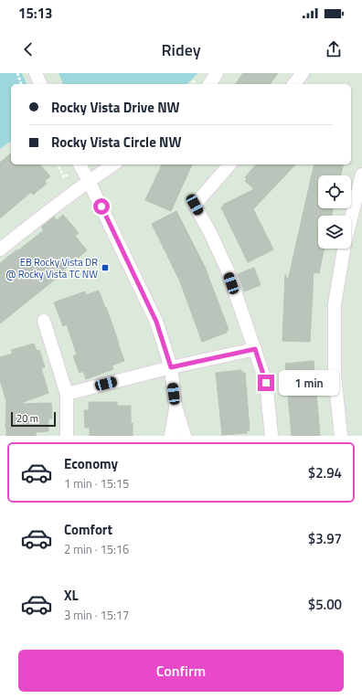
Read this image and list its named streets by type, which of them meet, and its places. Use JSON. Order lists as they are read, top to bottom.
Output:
{
  "places": {
    "transit": ["EB Rocky Vista DR @ Rocky Vista TC NW"]
  },
  "scale_bar": "20 m",
  "page": {
    "status": "15:13",
    "header": "Ridey",
    "banner": ["Rocky Vista Drive NW", "Rocky Vista Circle NW"],
    "bubble": "1 min",
    "scale": "20 m",
    "list": [
      {
        "name": "Economy",
        "note": "1 min · 15:15",
        "value": "$2.94"
      },
      {
        "name": "Comfort",
        "note": "2 min · 15:16",
        "value": "$3.97"
      },
      {
        "name": "XL",
        "note": "3 min · 15:17",
        "value": "$5.00"
      }
    ],
    "buttons": "Confirm"
  }
}
